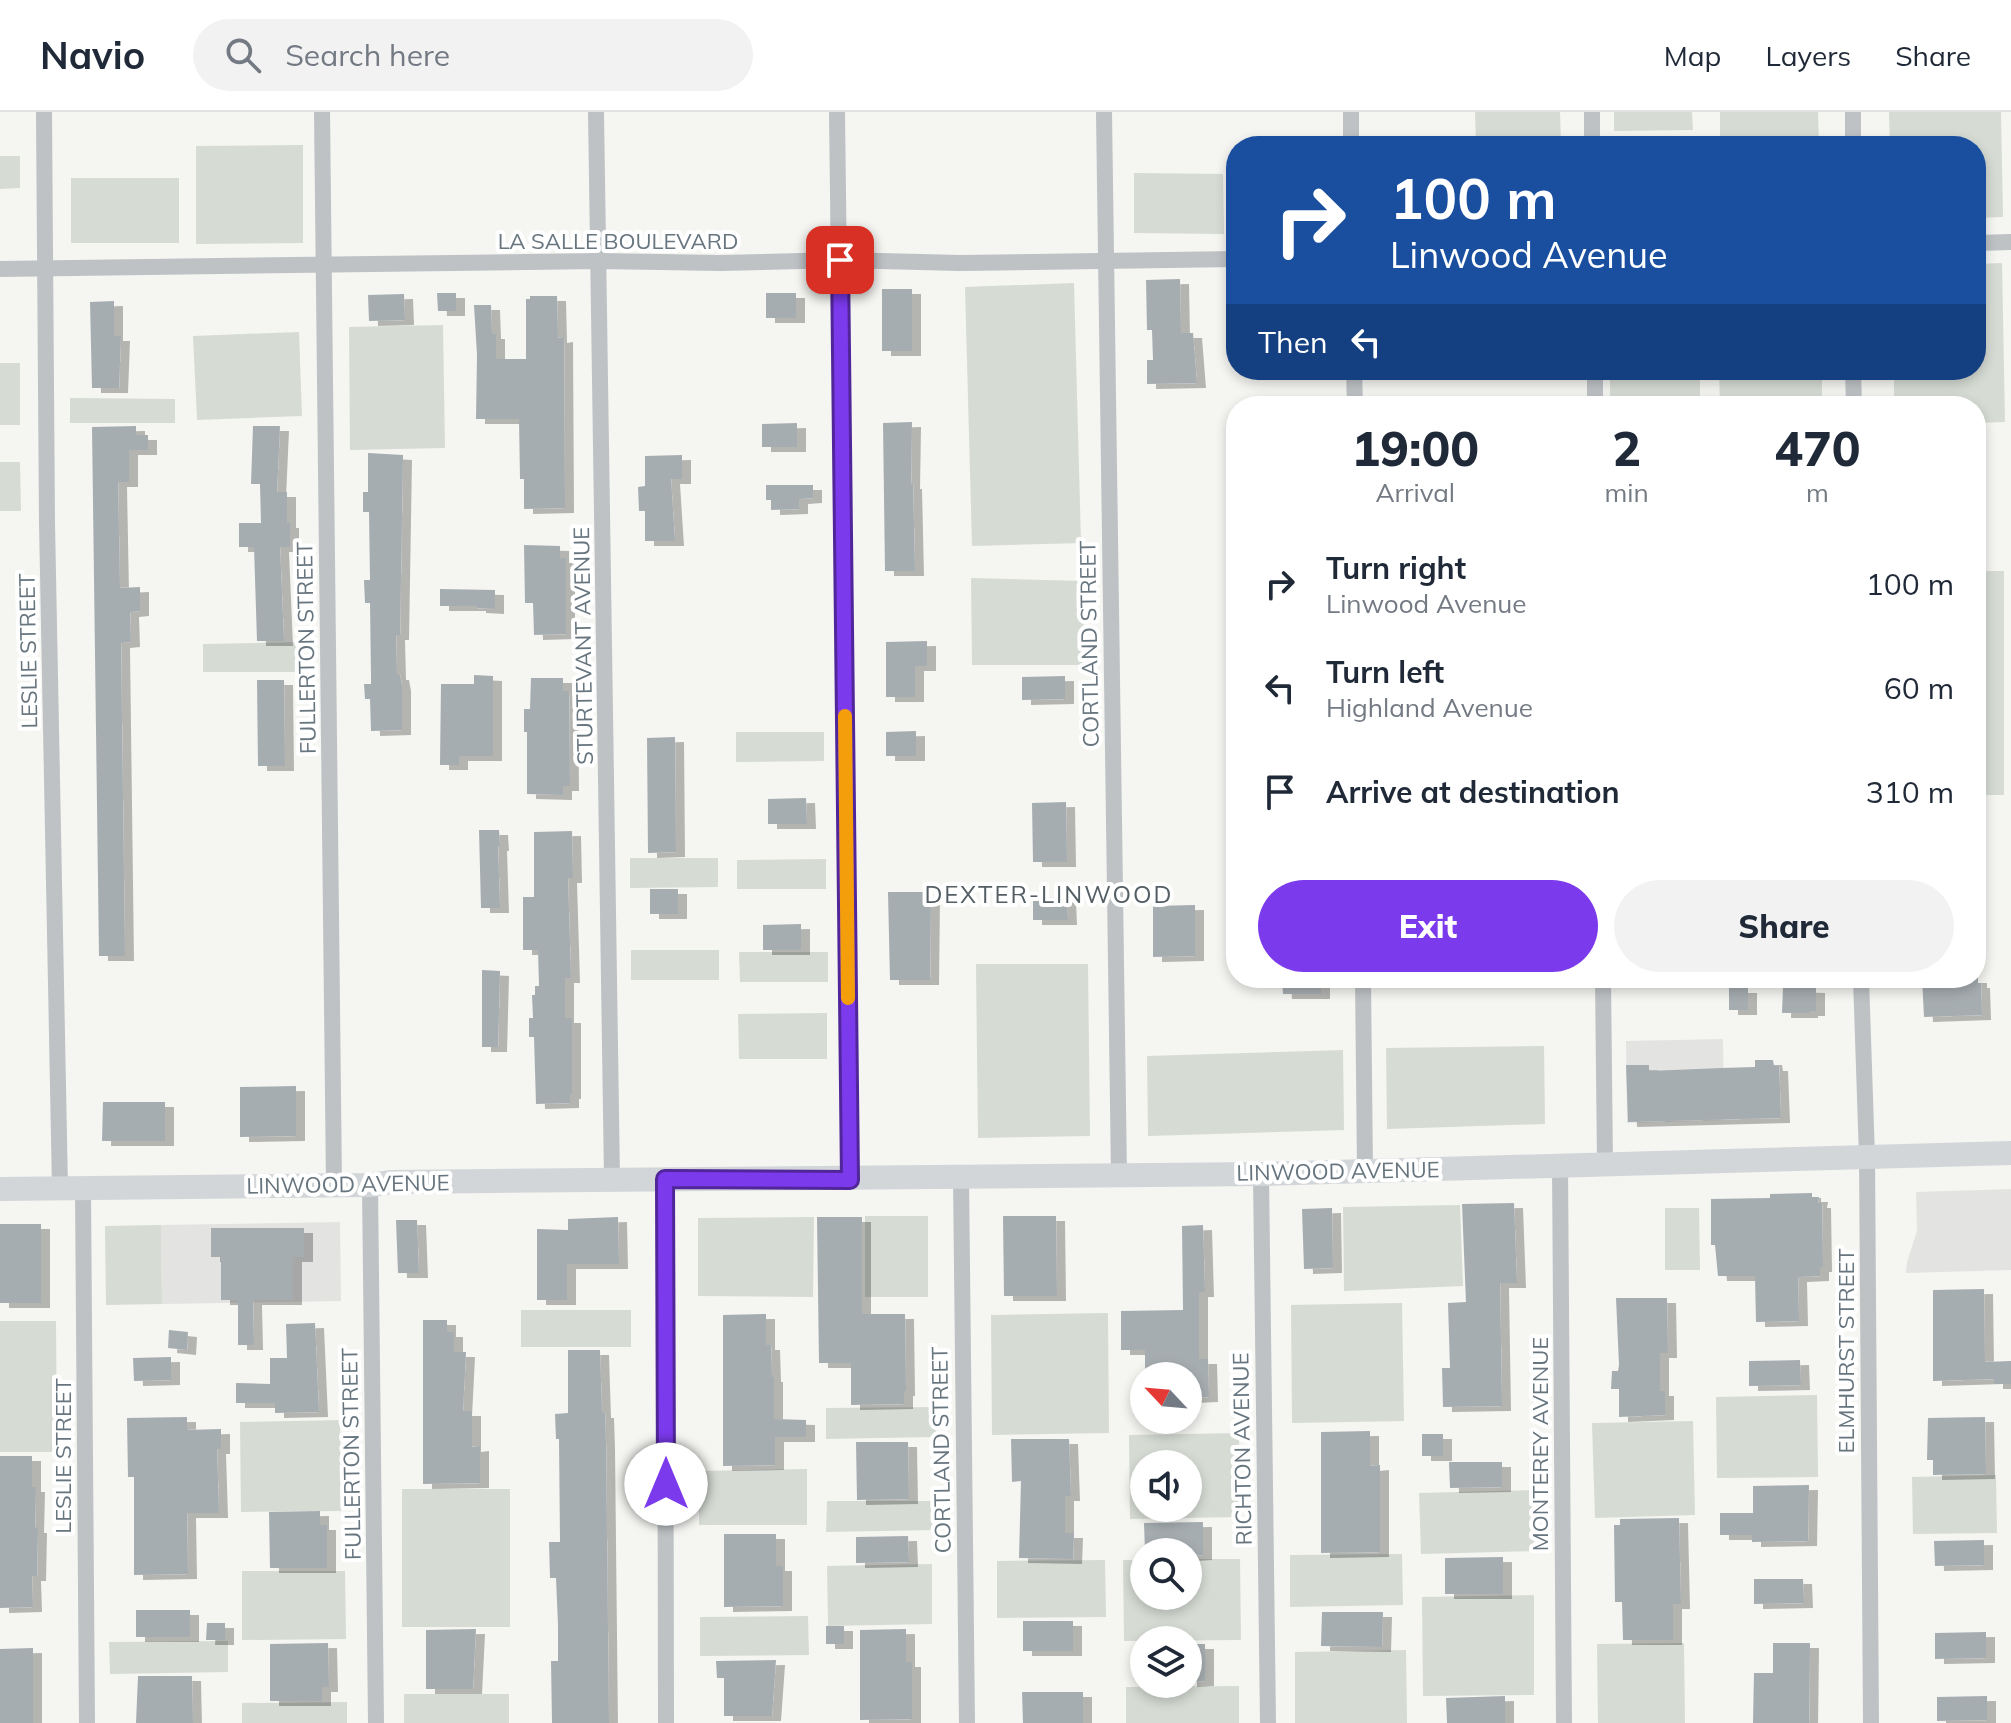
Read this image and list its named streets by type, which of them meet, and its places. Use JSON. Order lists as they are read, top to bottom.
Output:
{
  "streets": {
    "street": [
      "LA SALLE BOULEVARD",
      "CORTLAND STREET",
      "STURTEVANT AVENUE",
      "FULLERTON STREET",
      "LESLIE STREET",
      "LINWOOD AVENUE",
      "ELMHURST STREET",
      "MONTEREY AVENUE",
      "RICHTON AVENUE"
    ]
  },
  "crossings": [
    ["LA SALLE BOULEVARD", "CORTLAND STREET"],
    ["LA SALLE BOULEVARD", "STURTEVANT AVENUE"],
    ["LA SALLE BOULEVARD", "FULLERTON STREET"],
    ["LA SALLE BOULEVARD", "LESLIE STREET"],
    ["CORTLAND STREET", "LINWOOD AVENUE"],
    ["STURTEVANT AVENUE", "LINWOOD AVENUE"],
    ["FULLERTON STREET", "LINWOOD AVENUE"],
    ["LESLIE STREET", "LINWOOD AVENUE"],
    ["LINWOOD AVENUE", "ELMHURST STREET"],
    ["LINWOOD AVENUE", "MONTEREY AVENUE"],
    ["LINWOOD AVENUE", "RICHTON AVENUE"]
  ],
  "districts": ["DEXTER-LINWOOD"],
  "north": "top left",
  "page": {
    "header": "Navio",
    "search": "Search here",
    "nav": ["Map", "Layers", "Share"],
    "turn": ["100 m", "Linwood Avenue"],
    "then": "Then",
    "eta": [
      "19:00",
      "Arrival",
      "2",
      "min",
      "470",
      "m"
    ],
    "list": [
      {
        "name": "Turn right",
        "note": "Linwood Avenue",
        "value": "100 m"
      },
      {
        "name": "Turn left",
        "note": "Highland Avenue",
        "value": "60 m"
      },
      {
        "name": "Arrive at destination",
        "value": "310 m"
      }
    ],
    "buttons": ["Exit", "Share"]
  }
}
